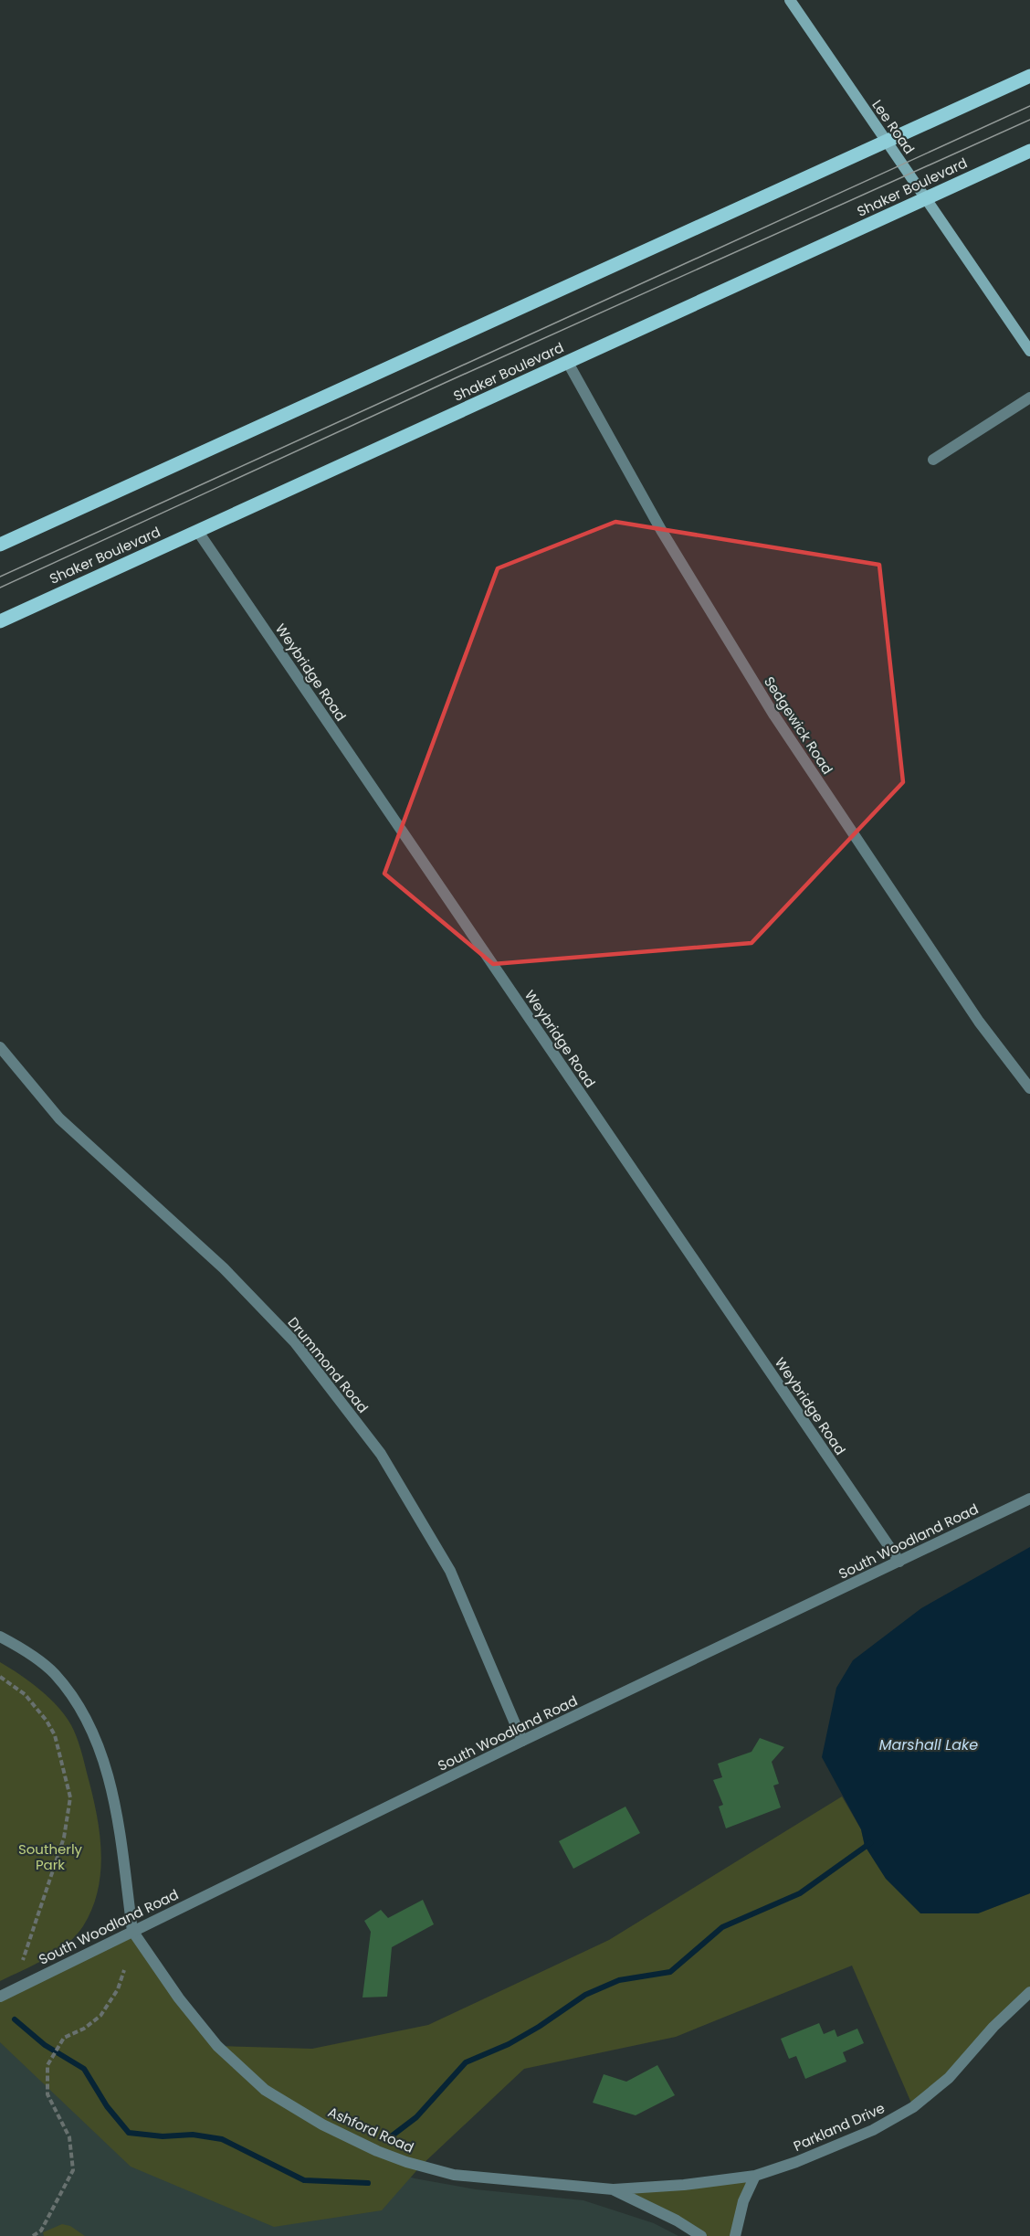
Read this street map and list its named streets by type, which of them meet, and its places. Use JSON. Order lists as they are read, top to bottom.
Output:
{
  "streets": {
    "main road": ["Lee Road", "Shaker Boulevard"],
    "street": [
      "Weybridge Road",
      "Sedgewick Road",
      "Drummond Road",
      "South Woodland Road",
      "Parkland Drive",
      "Ashford Road"
    ]
  },
  "crossings": [
    ["Lee Road", "Shaker Boulevard"],
    ["Shaker Boulevard", "Weybridge Road"],
    ["Shaker Boulevard", "Sedgewick Road"],
    ["Weybridge Road", "South Woodland Road"],
    ["Drummond Road", "South Woodland Road"],
    ["South Woodland Road", "Ashford Road"],
    ["Parkland Drive", "Ashford Road"]
  ],
  "water": ["Marshall Lake"],
  "parks": ["Southerly Park"]
}
